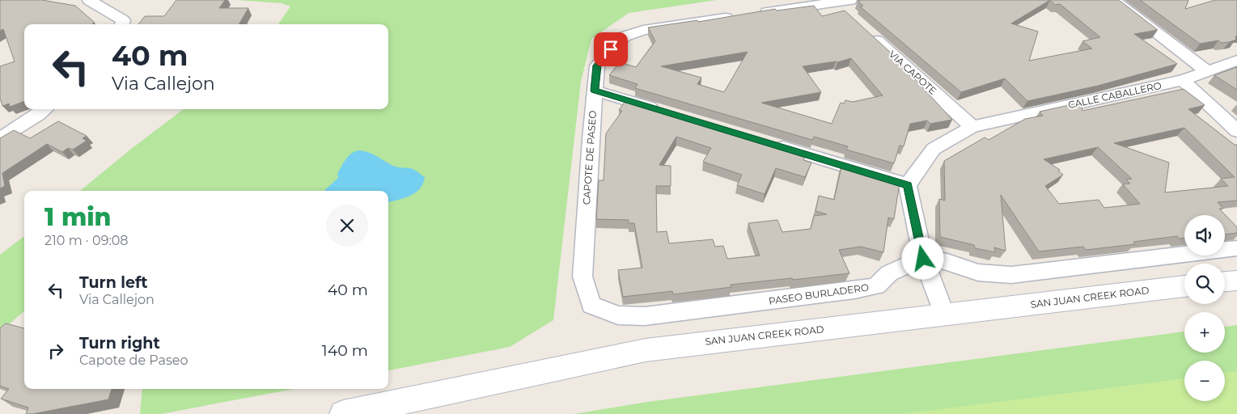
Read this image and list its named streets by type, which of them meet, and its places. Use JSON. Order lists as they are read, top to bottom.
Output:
{
  "streets": {
    "main road": ["SAN JUAN CREEK ROAD"],
    "street": [
      "VIA CAPOTE",
      "CALLE CABALLERO",
      "CAPOTE DE PASEO",
      "PASEO BURLADERO"
    ]
  },
  "crossings": [
    ["VIA CAPOTE", "CALLE CABALLERO"],
    ["CAPOTE DE PASEO", "PASEO BURLADERO"]
  ],
  "page": {
    "turn": ["40 m", "Via Callejon"],
    "heading": ["1 min", "210 m · 09:08"],
    "map_buttons": ["+", "−"],
    "list": [
      {
        "name": "Turn left",
        "note": "Via Callejon",
        "value": "40 m"
      },
      {
        "name": "Turn right",
        "note": "Capote de Paseo",
        "value": "140 m"
      }
    ]
  }
}
